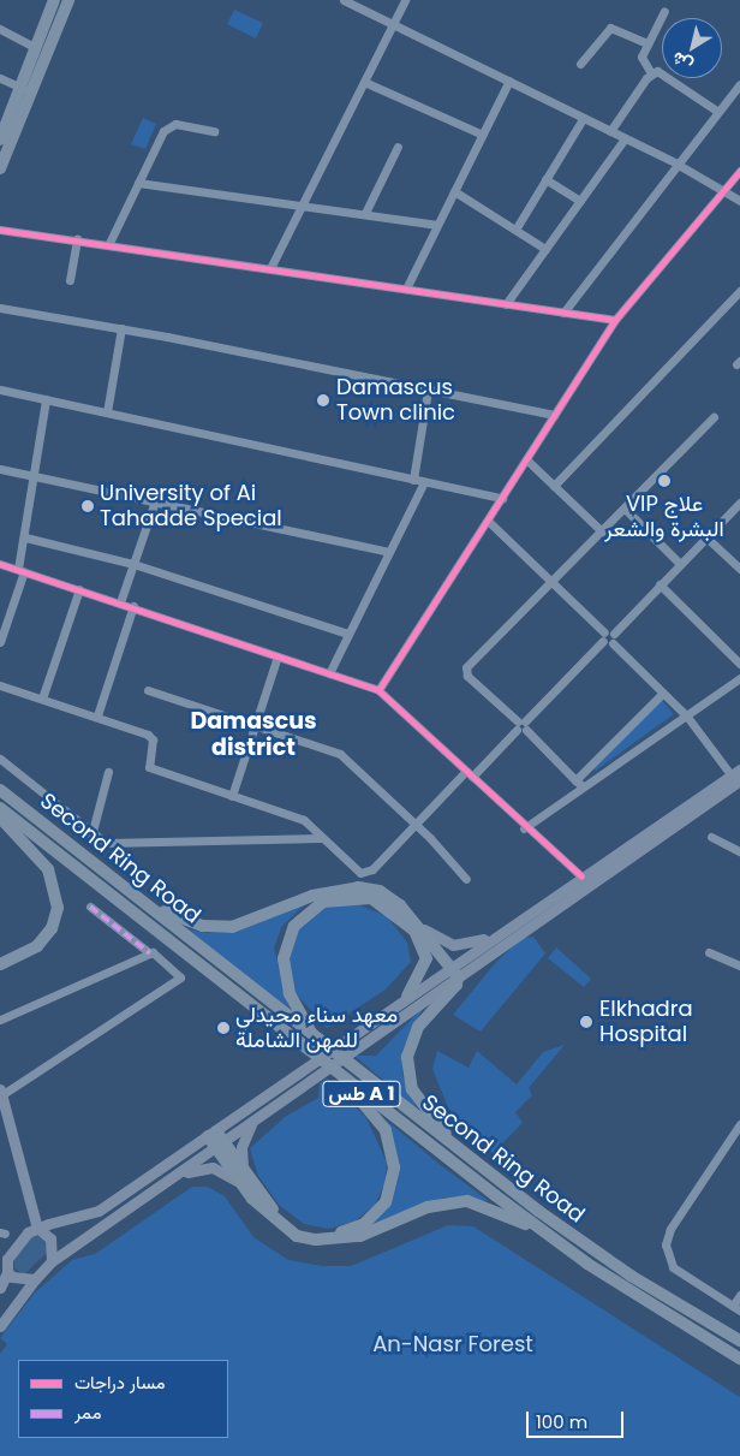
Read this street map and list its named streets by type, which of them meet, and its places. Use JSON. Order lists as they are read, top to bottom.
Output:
{
  "streets": {
    "highway": ["Second Ring Road", "طس A 1"]
  },
  "districts": ["Damascus district"],
  "parks": ["An-Nasr Forest"],
  "places": [
    "Damascus Town clinic",
    "VIP علاج البشرة والشعر",
    "University of Ai Tahadde Special",
    "Elkhadra Hospital",
    "معهد سناء محيدلي للمهن الشاملة"
  ],
  "legend": ["مسار دراجات", "ممر"],
  "scale_bar": "100 m",
  "north": "bottom left"
}
